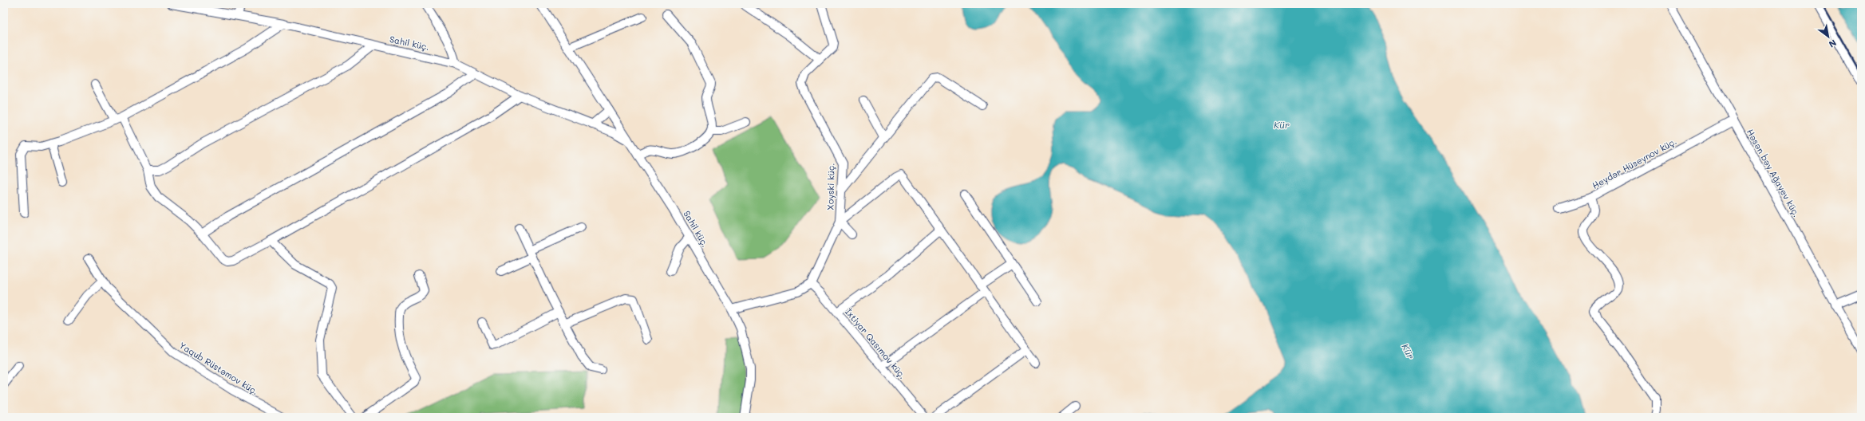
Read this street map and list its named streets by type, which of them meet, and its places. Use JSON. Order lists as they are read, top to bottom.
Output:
{
  "streets": {
    "street": [
      "Sahil küç.",
      "Heydər Hüseynov küç.",
      "Həsən bəy Ağayev küç.",
      "Xoyski küç.",
      "İxtiyar Qasımov küç.",
      "Yaqub Rüstəmov küç."
    ]
  },
  "crossings": [
    ["Heydər Hüseynov küç.", "Həsən bəy Ağayev küç."],
    ["Xoyski küç.", "İxtiyar Qasımov küç."]
  ],
  "water": ["Kür"],
  "north": "bottom right"
}
